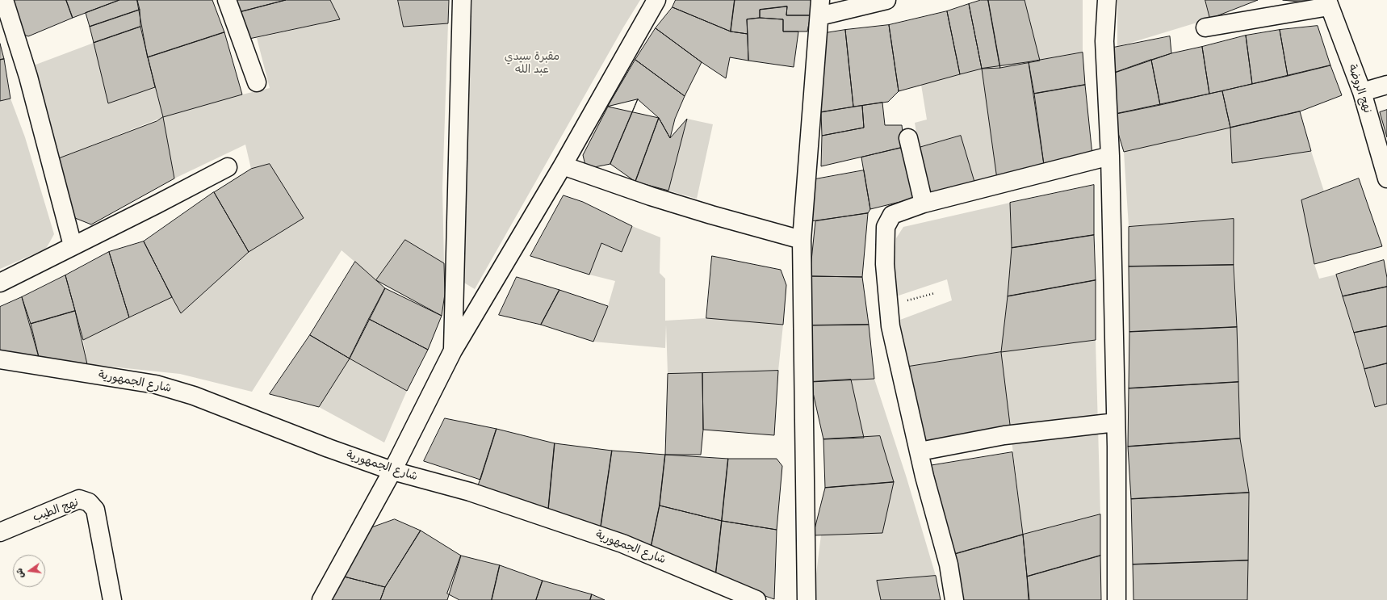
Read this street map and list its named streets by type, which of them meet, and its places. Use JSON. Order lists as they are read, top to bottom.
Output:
{
  "streets": {
    "street": ["نهج الروضة", "شارع الجمهورية", "نهج الطيب"]
  },
  "parks": ["مقبرة سيدي عبد الله"],
  "north": "left"
}
